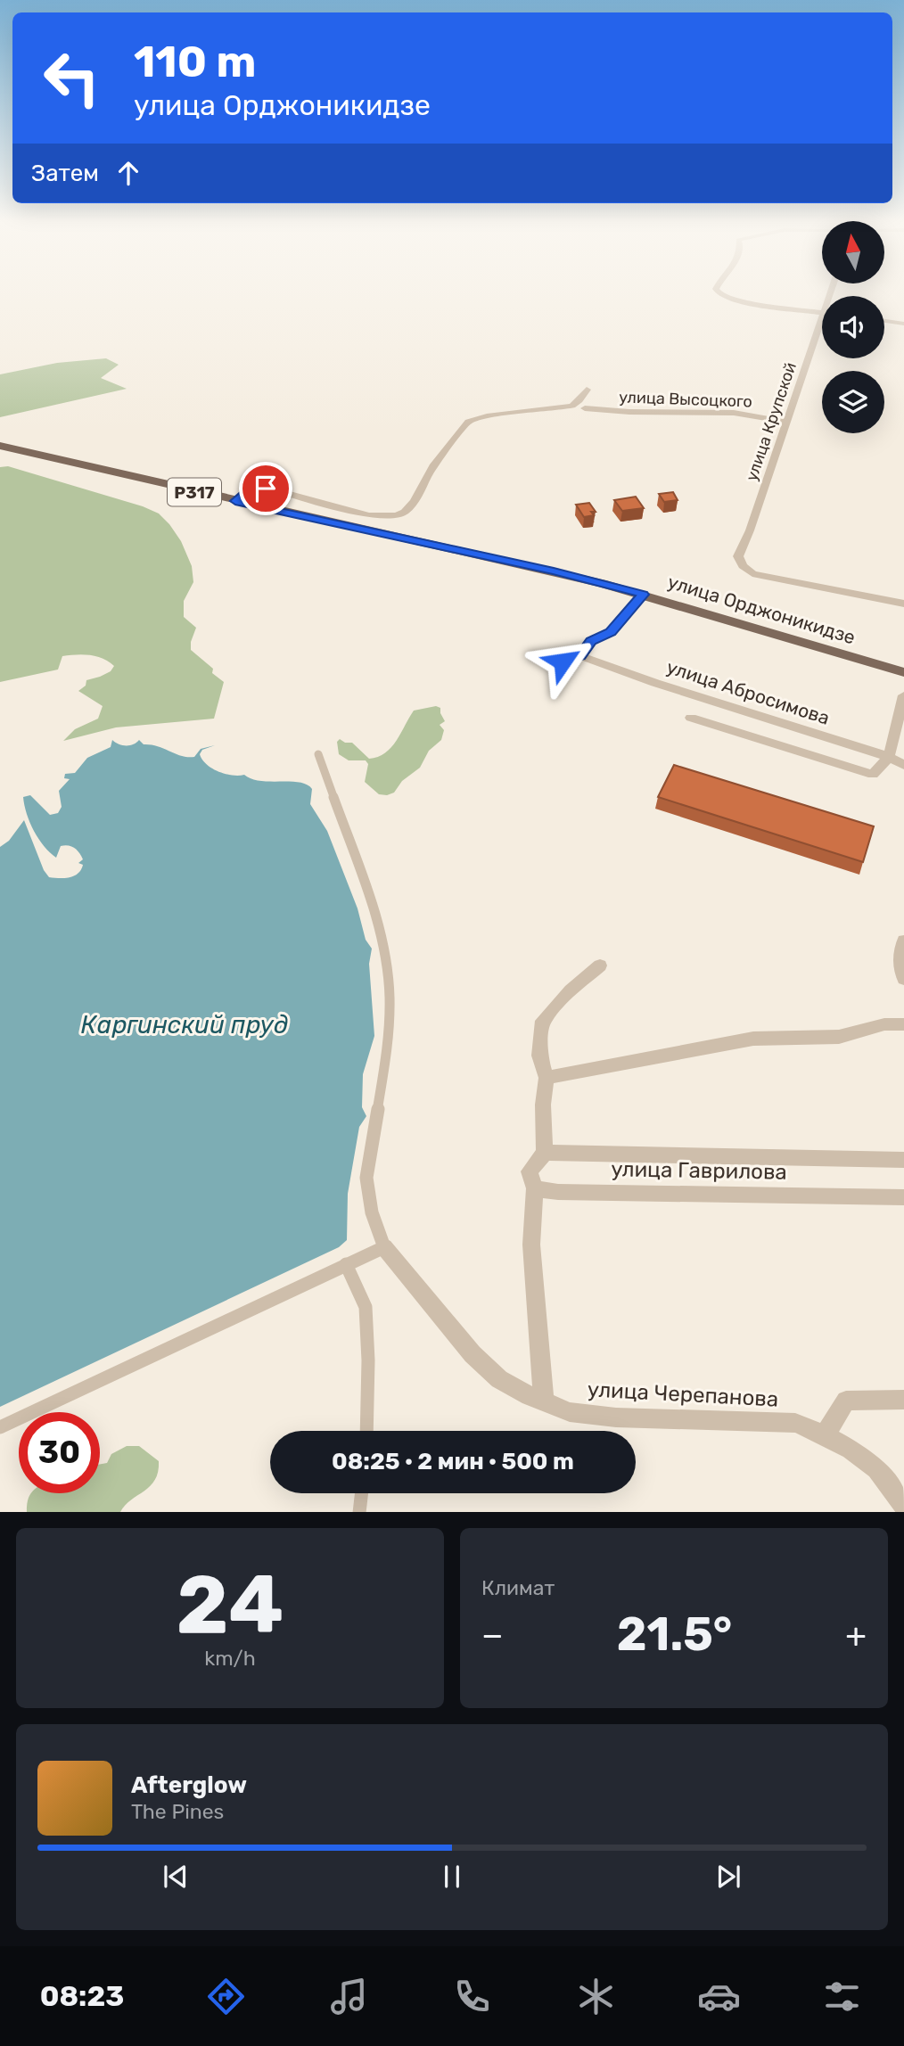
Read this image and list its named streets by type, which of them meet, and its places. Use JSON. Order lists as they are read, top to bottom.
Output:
{
  "streets": {
    "main road": ["Р317", "улица Орджоникидзе"],
    "street": [
      "улица Высоцкого",
      "улица Крупской",
      "улица Абросимова",
      "улица Гаврилова",
      "улица Черепанова"
    ]
  },
  "crossings": [
    ["улица Высоцкого", "улица Крупской"],
    ["Р317", "улица Орджоникидзе"]
  ],
  "water": ["Каргинский пруд"],
  "north": "top",
  "page": {
    "turn": ["110 m", "улица Орджоникидзе"],
    "then": "Затем",
    "limit": "30",
    "trip": "08:25 · 2 мин · 500 m",
    "tile": [
      ["24", "km/h"],
      "Климат"
    ],
    "heat": ["−", "21.5°", "+"],
    "song": ["Afterglow", "The Pines"],
    "tabs": "08:23"
  }
}
